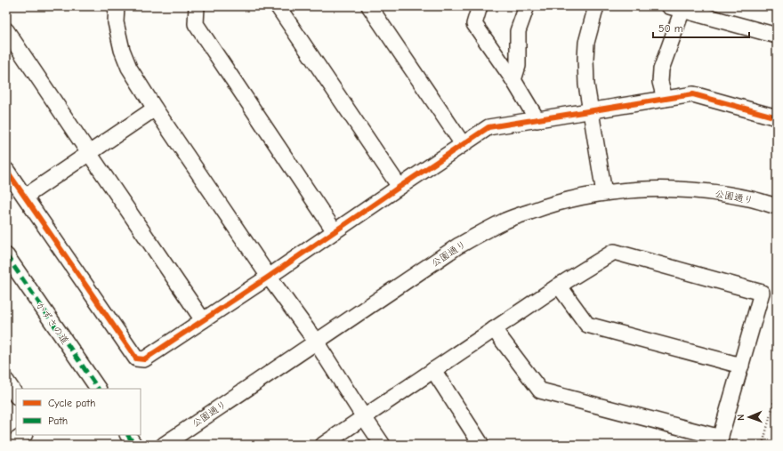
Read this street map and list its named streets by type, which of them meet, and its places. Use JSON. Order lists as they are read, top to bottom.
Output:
{
  "streets": {
    "street": ["公園通り", "かずさの道"]
  },
  "legend": ["Cycle path", "Path"],
  "scale_bar": "50 m",
  "north": "left"
}
